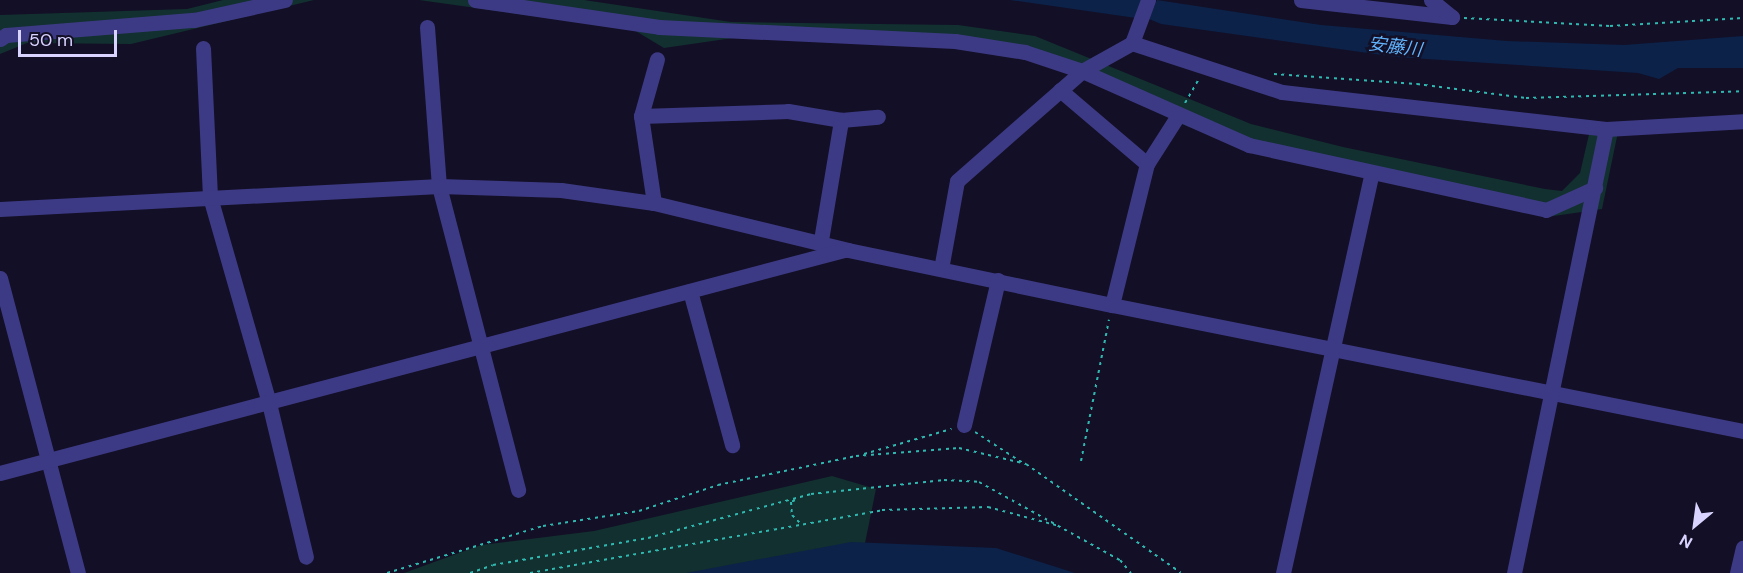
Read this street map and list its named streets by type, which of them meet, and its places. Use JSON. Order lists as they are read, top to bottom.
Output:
{
  "water": ["安藤川"],
  "scale_bar": "50 m",
  "north": "bottom left"
}
